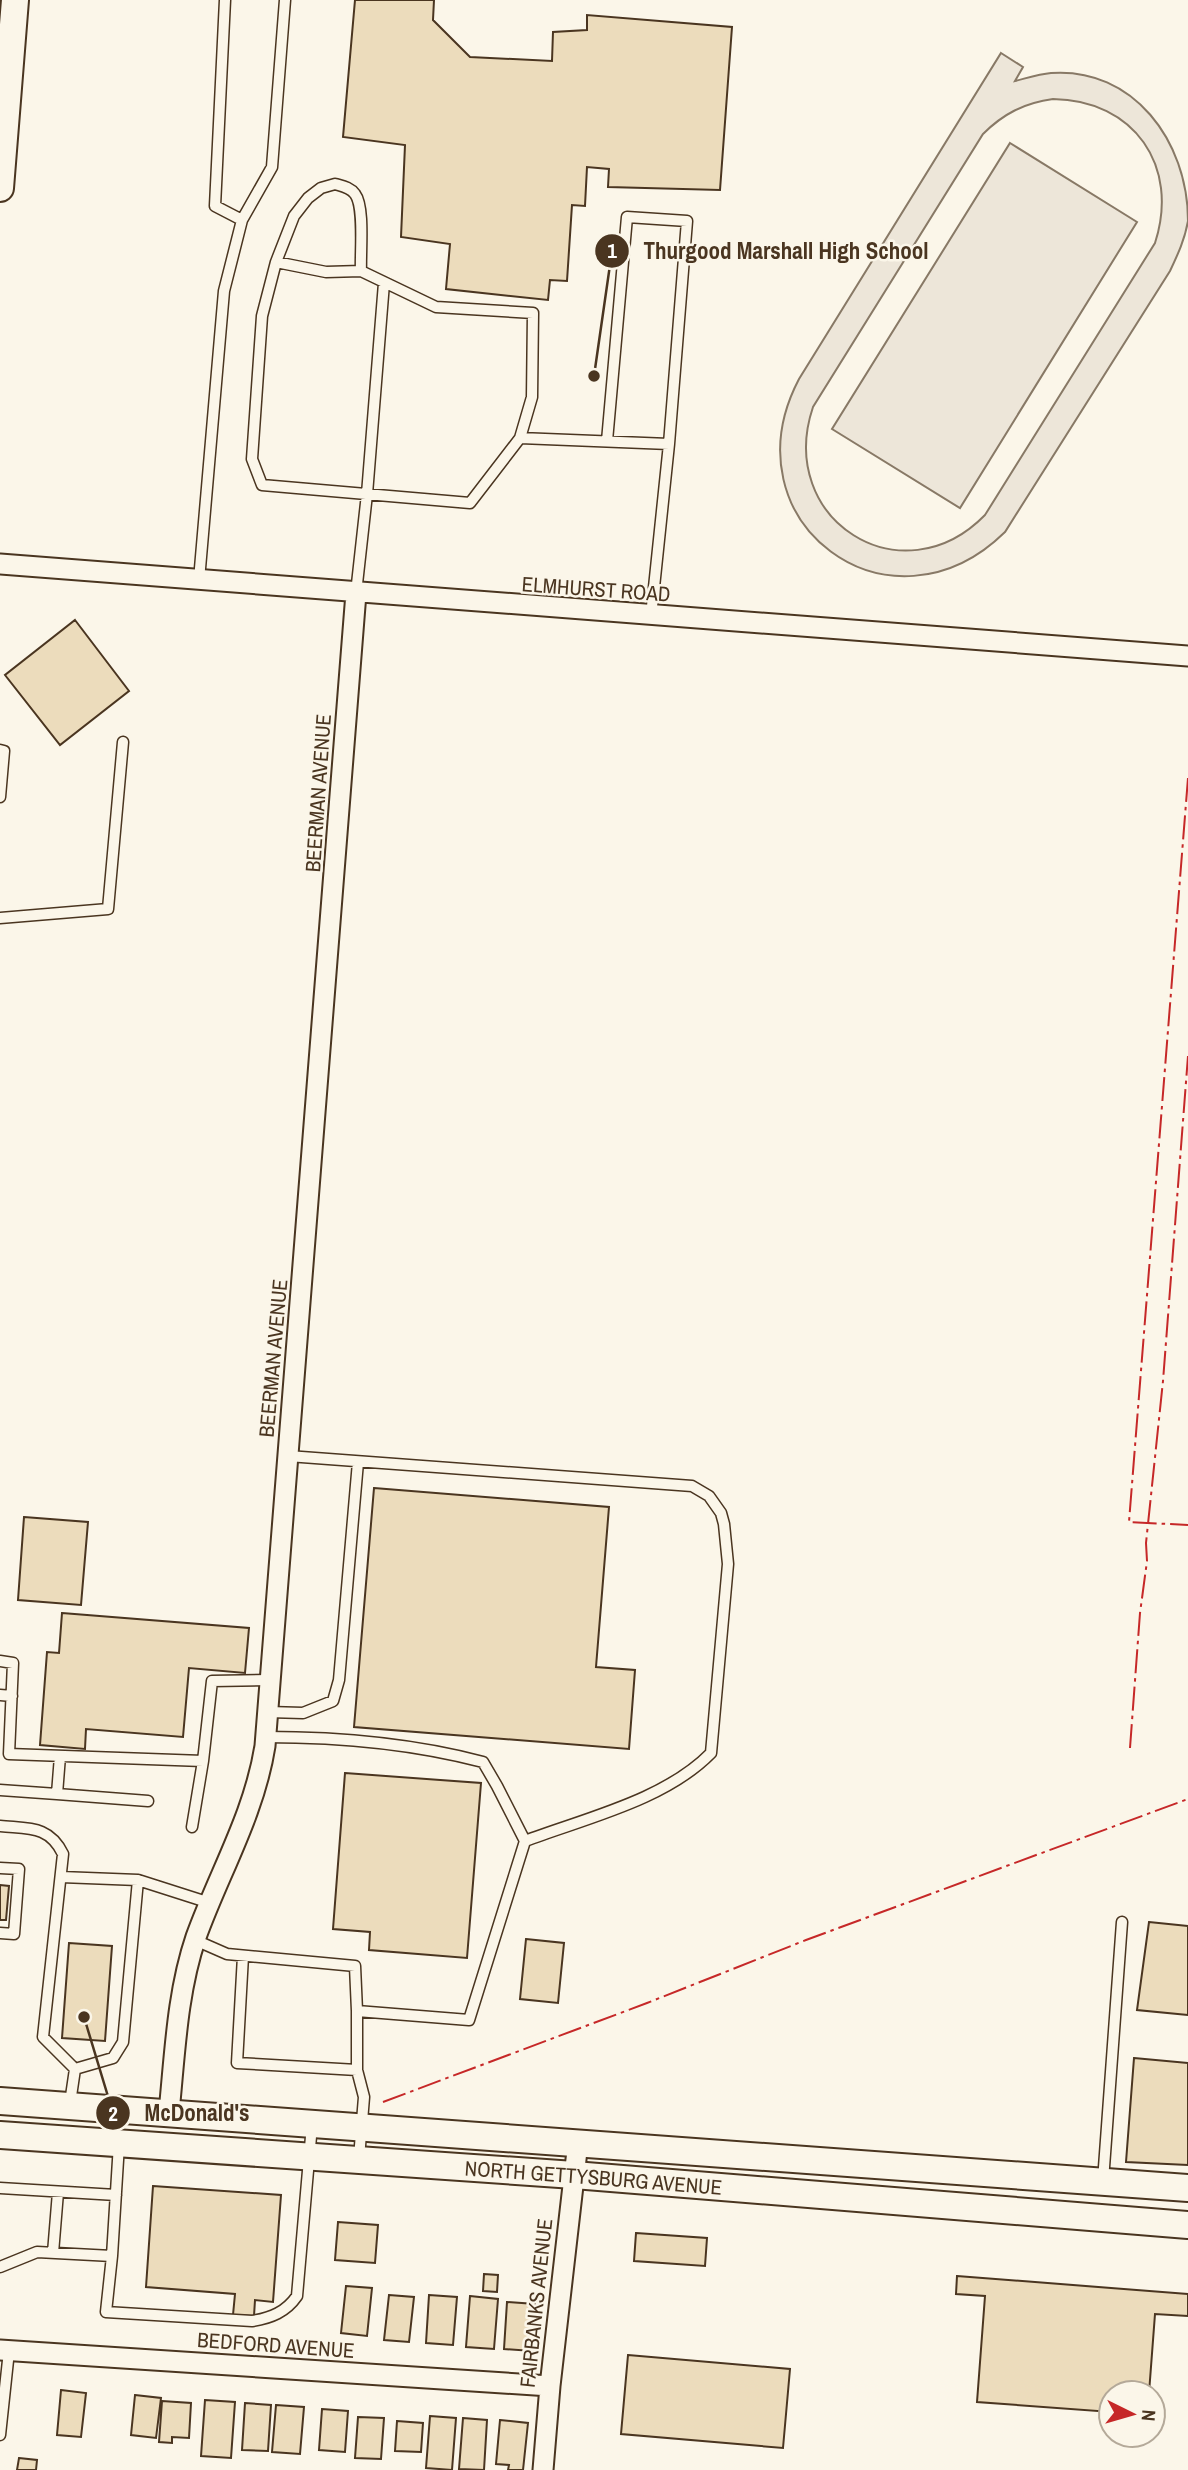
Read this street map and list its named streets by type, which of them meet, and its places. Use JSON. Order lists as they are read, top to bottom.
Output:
{
  "streets": {
    "main road": ["NORTH GETTYSBURG AVENUE"],
    "street": [
      "ELMHURST ROAD",
      "BEERMAN AVENUE",
      "FAIRBANKS AVENUE",
      "BEDFORD AVENUE"
    ]
  },
  "crossings": [
    ["ELMHURST ROAD", "BEERMAN AVENUE"],
    ["BEERMAN AVENUE", "NORTH GETTYSBURG AVENUE"],
    ["NORTH GETTYSBURG AVENUE", "FAIRBANKS AVENUE"],
    ["FAIRBANKS AVENUE", "BEDFORD AVENUE"]
  ],
  "places": ["Thurgood Marshall High School", "McDonald's"],
  "north": "right"
}
